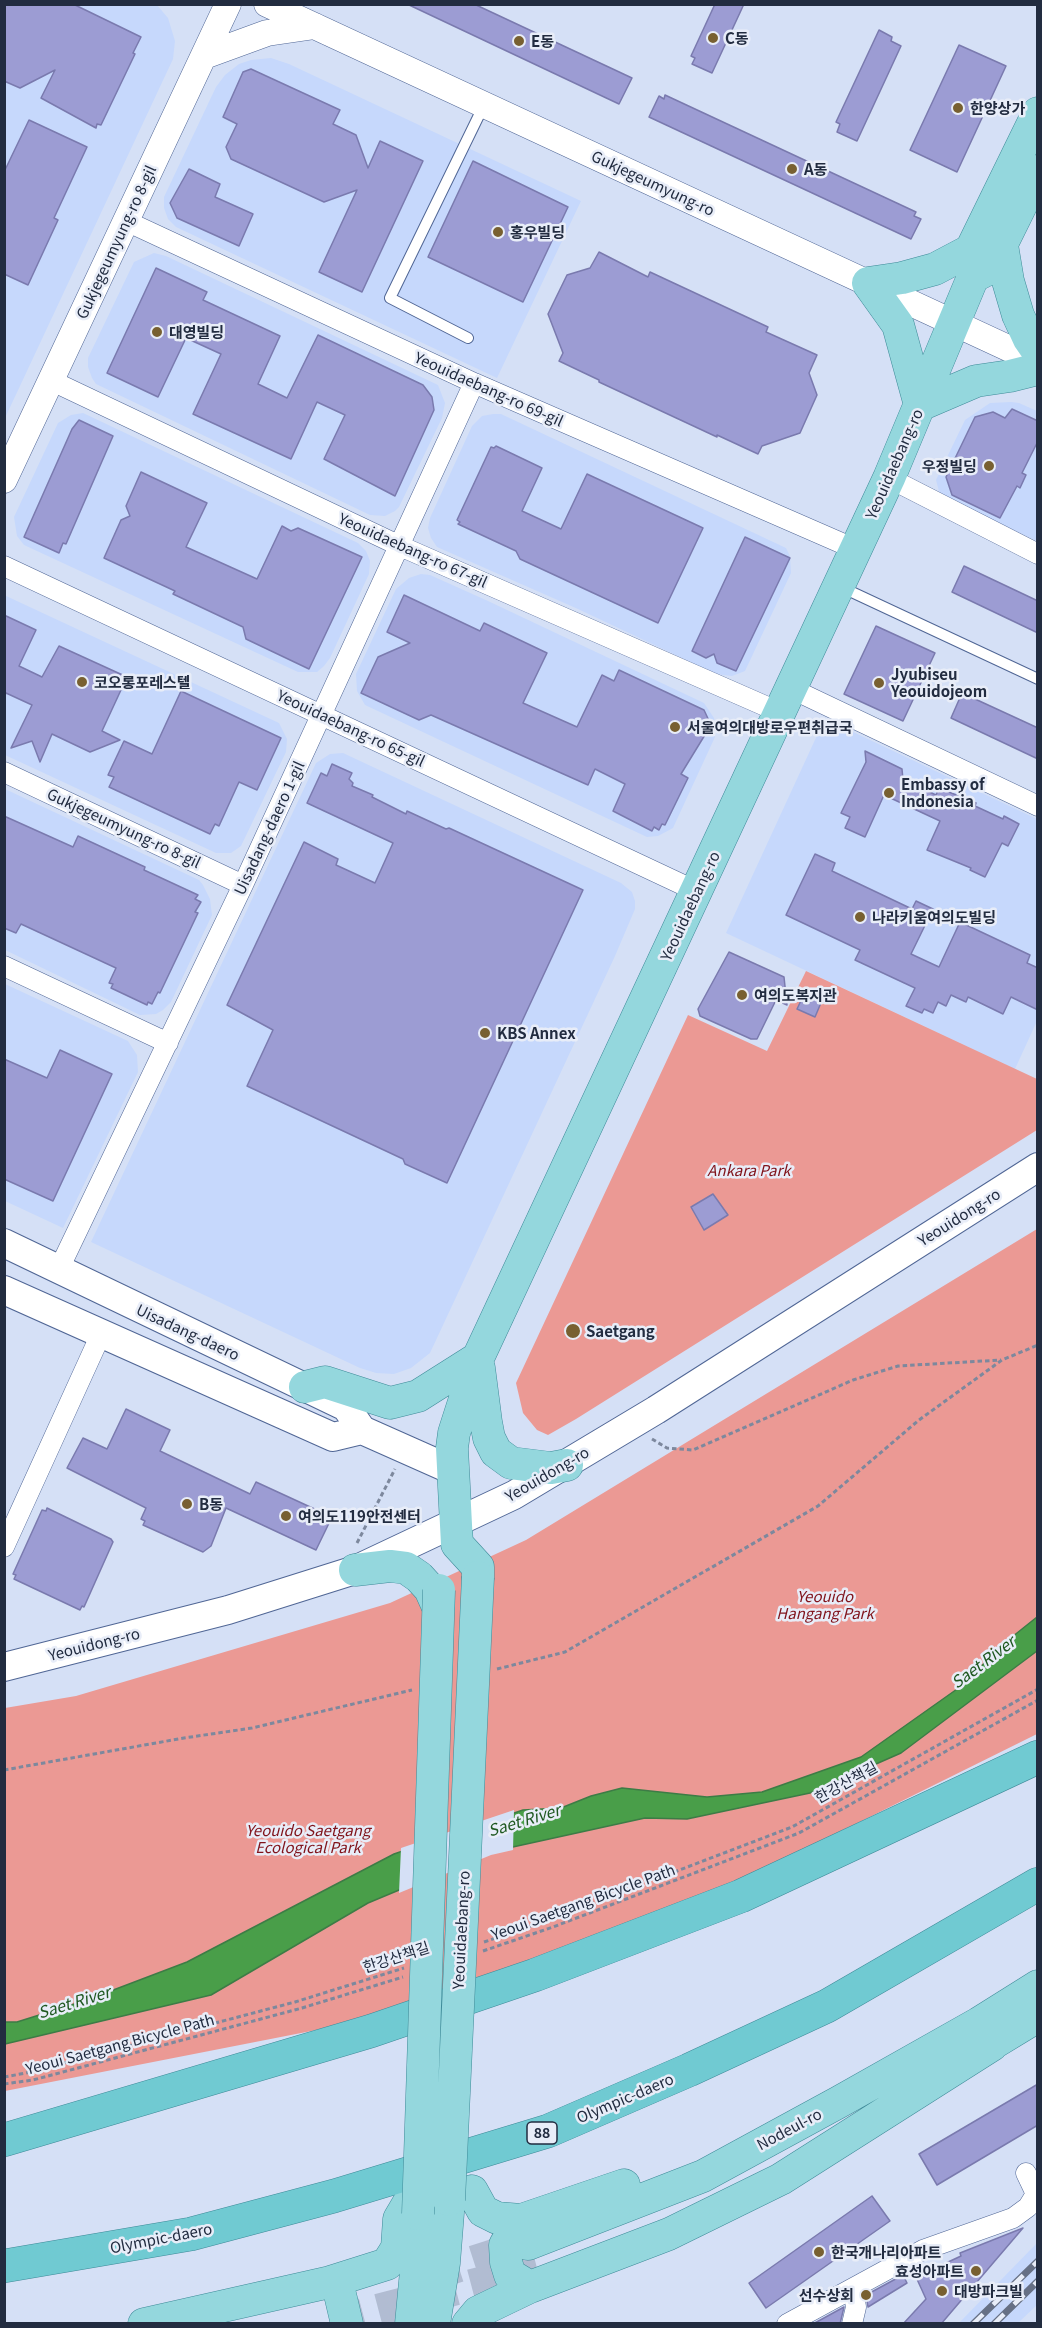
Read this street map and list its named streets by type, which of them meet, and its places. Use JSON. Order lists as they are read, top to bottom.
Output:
{
  "streets": {
    "highway": ["Olympic-daero", "88"],
    "main road": ["Yeouidaebang-ro", "Yeouidong-ro", "Uisadang-daero"],
    "street": [
      "Gukjegeumyung-ro",
      "Gukjegeumyung-ro 8-gil",
      "Yeouidaebang-ro 69-gil",
      "Yeouidaebang-ro 67-gil",
      "Yeouidaebang-ro 65-gil",
      "Uisadang-daero 1-gil"
    ],
    "path": ["한강산책길", "Yeoui Saetgang Bicycle Path"]
  },
  "crossings": [
    ["Gukjegeumyung-ro", "Yeouidaebang-ro"],
    ["Gukjegeumyung-ro 8-gil", "Yeouidaebang-ro 69-gil"],
    ["Gukjegeumyung-ro 8-gil", "Yeouidaebang-ro 67-gil"],
    ["Gukjegeumyung-ro 8-gil", "Uisadang-daero 1-gil"],
    ["Yeouidaebang-ro 69-gil", "Yeouidaebang-ro"],
    ["Yeouidaebang-ro 69-gil", "Uisadang-daero 1-gil"],
    ["Yeouidaebang-ro", "Yeouidaebang-ro 67-gil"],
    ["Yeouidaebang-ro", "Yeouidaebang-ro 65-gil"],
    ["Yeouidaebang-ro", "Yeouidong-ro"],
    ["Yeouidaebang-ro", "Uisadang-daero"],
    ["Yeouidaebang-ro 67-gil", "Uisadang-daero 1-gil"],
    ["Yeouidaebang-ro 65-gil", "Uisadang-daero 1-gil"],
    ["Uisadang-daero 1-gil", "Uisadang-daero"]
  ],
  "water": ["Saet River"],
  "parks": ["Ankara Park", "Yeouido Hangang Park", "Yeouido Saetgang Ecological Park"],
  "places": [
    "C동",
    "E동",
    "한양상가",
    "A동",
    "홍우빌딩",
    "대영빌딩",
    "우정빌딩",
    "코오롱포레스텔",
    "Jyubiseu Yeouidojeom",
    "서울여의대방로우편취급국",
    "Embassy of Indonesia",
    "나라키움여의도빌딩",
    "여의도복지관",
    "KBS Annex",
    "Saetgang",
    "B동",
    "여의도119안전센터",
    "한국개나리아파트",
    "효성아파트",
    "대방파크빌",
    "선수상회"
  ]
}
